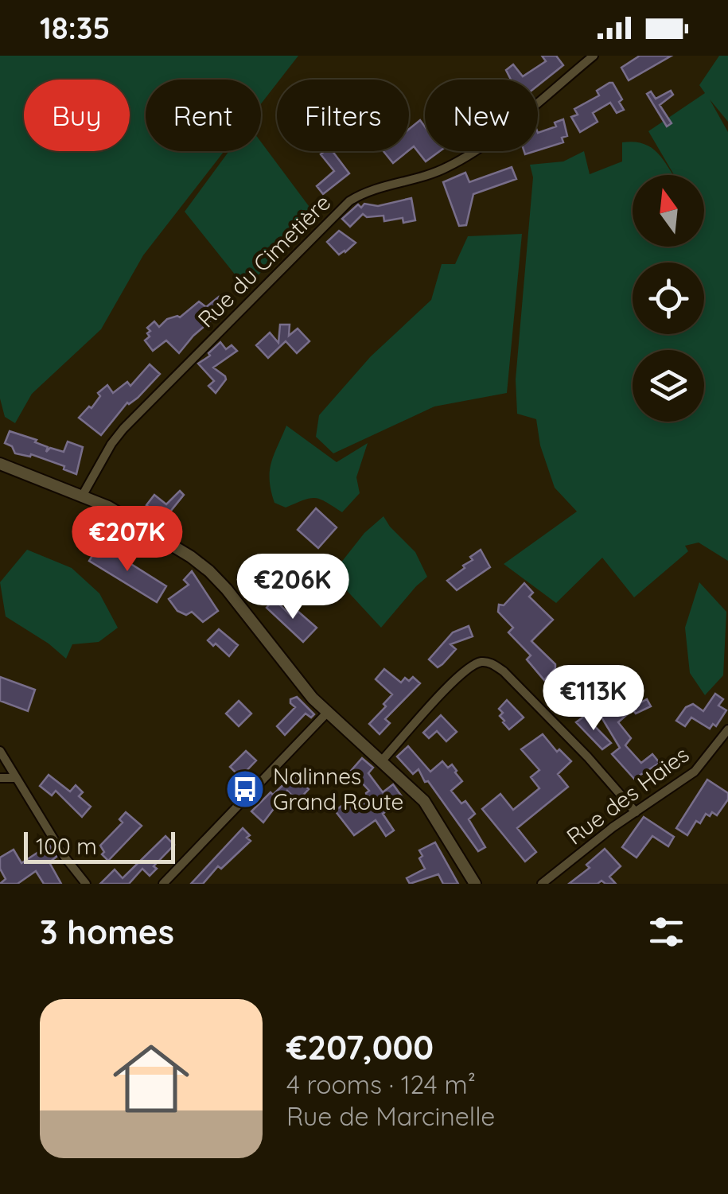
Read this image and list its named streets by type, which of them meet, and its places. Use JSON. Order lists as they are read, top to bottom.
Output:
{
  "streets": {
    "street": ["Rue du Cimetière", "Rue des Haies"]
  },
  "places": {
    "bus stop": ["Nalinnes Grand Route"]
  },
  "scale_bar": "100 m",
  "north": "top",
  "page": {
    "status": "18:35",
    "chip": [
      "Buy",
      "Rent",
      "Filters",
      "New"
    ],
    "price": ["€207K", "€206K", "€113K"],
    "scale": "100 m",
    "heading": "3 homes",
    "list": [
      {
        "name": "€207,000",
        "note": "4 rooms · 124 m² · Rue de Marcinelle"
      }
    ]
  }
}
